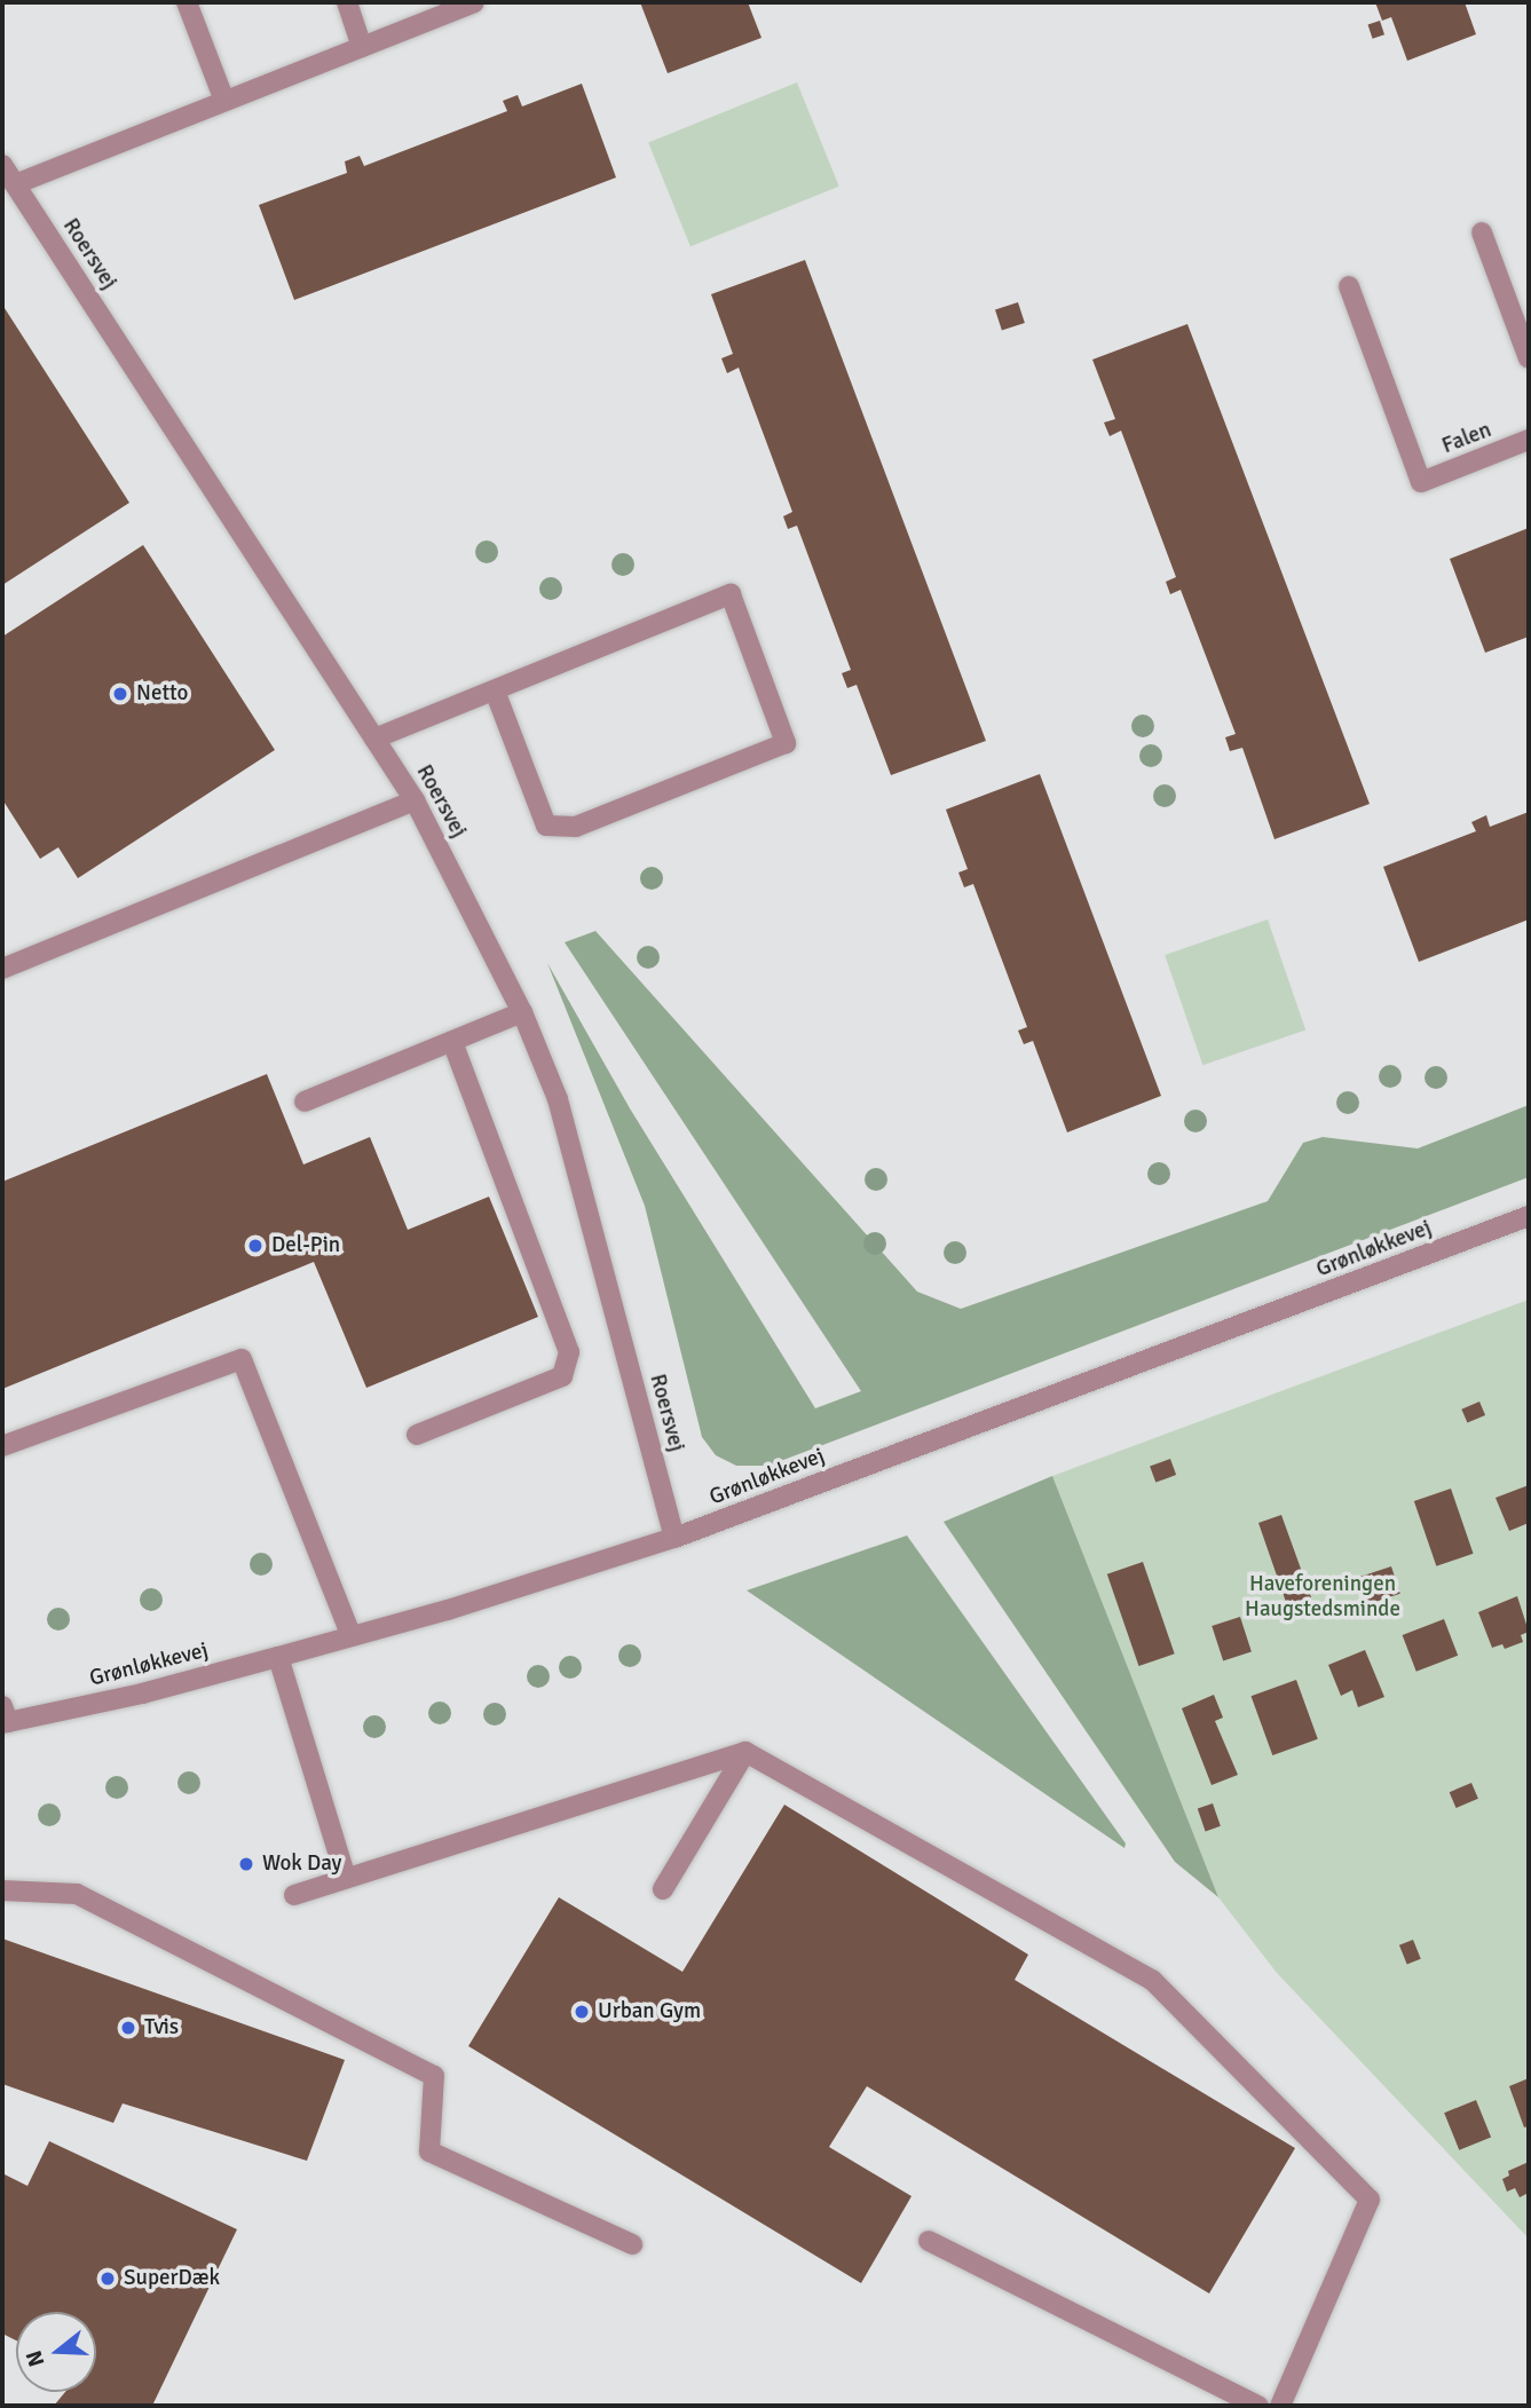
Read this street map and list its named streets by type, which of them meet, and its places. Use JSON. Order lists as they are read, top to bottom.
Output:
{
  "streets": {
    "street": ["Roersvej", "Falen", "Grønløkkevej"]
  },
  "crossings": [
    ["Roersvej", "Grønløkkevej"]
  ],
  "parks": ["Haveforeningen Haugstedsminde"],
  "places": [
    "Netto",
    "Del-Pin",
    "Wok Day",
    "Urban Gym",
    "Tvis",
    "SuperDæk"
  ],
  "north": "left"
}
